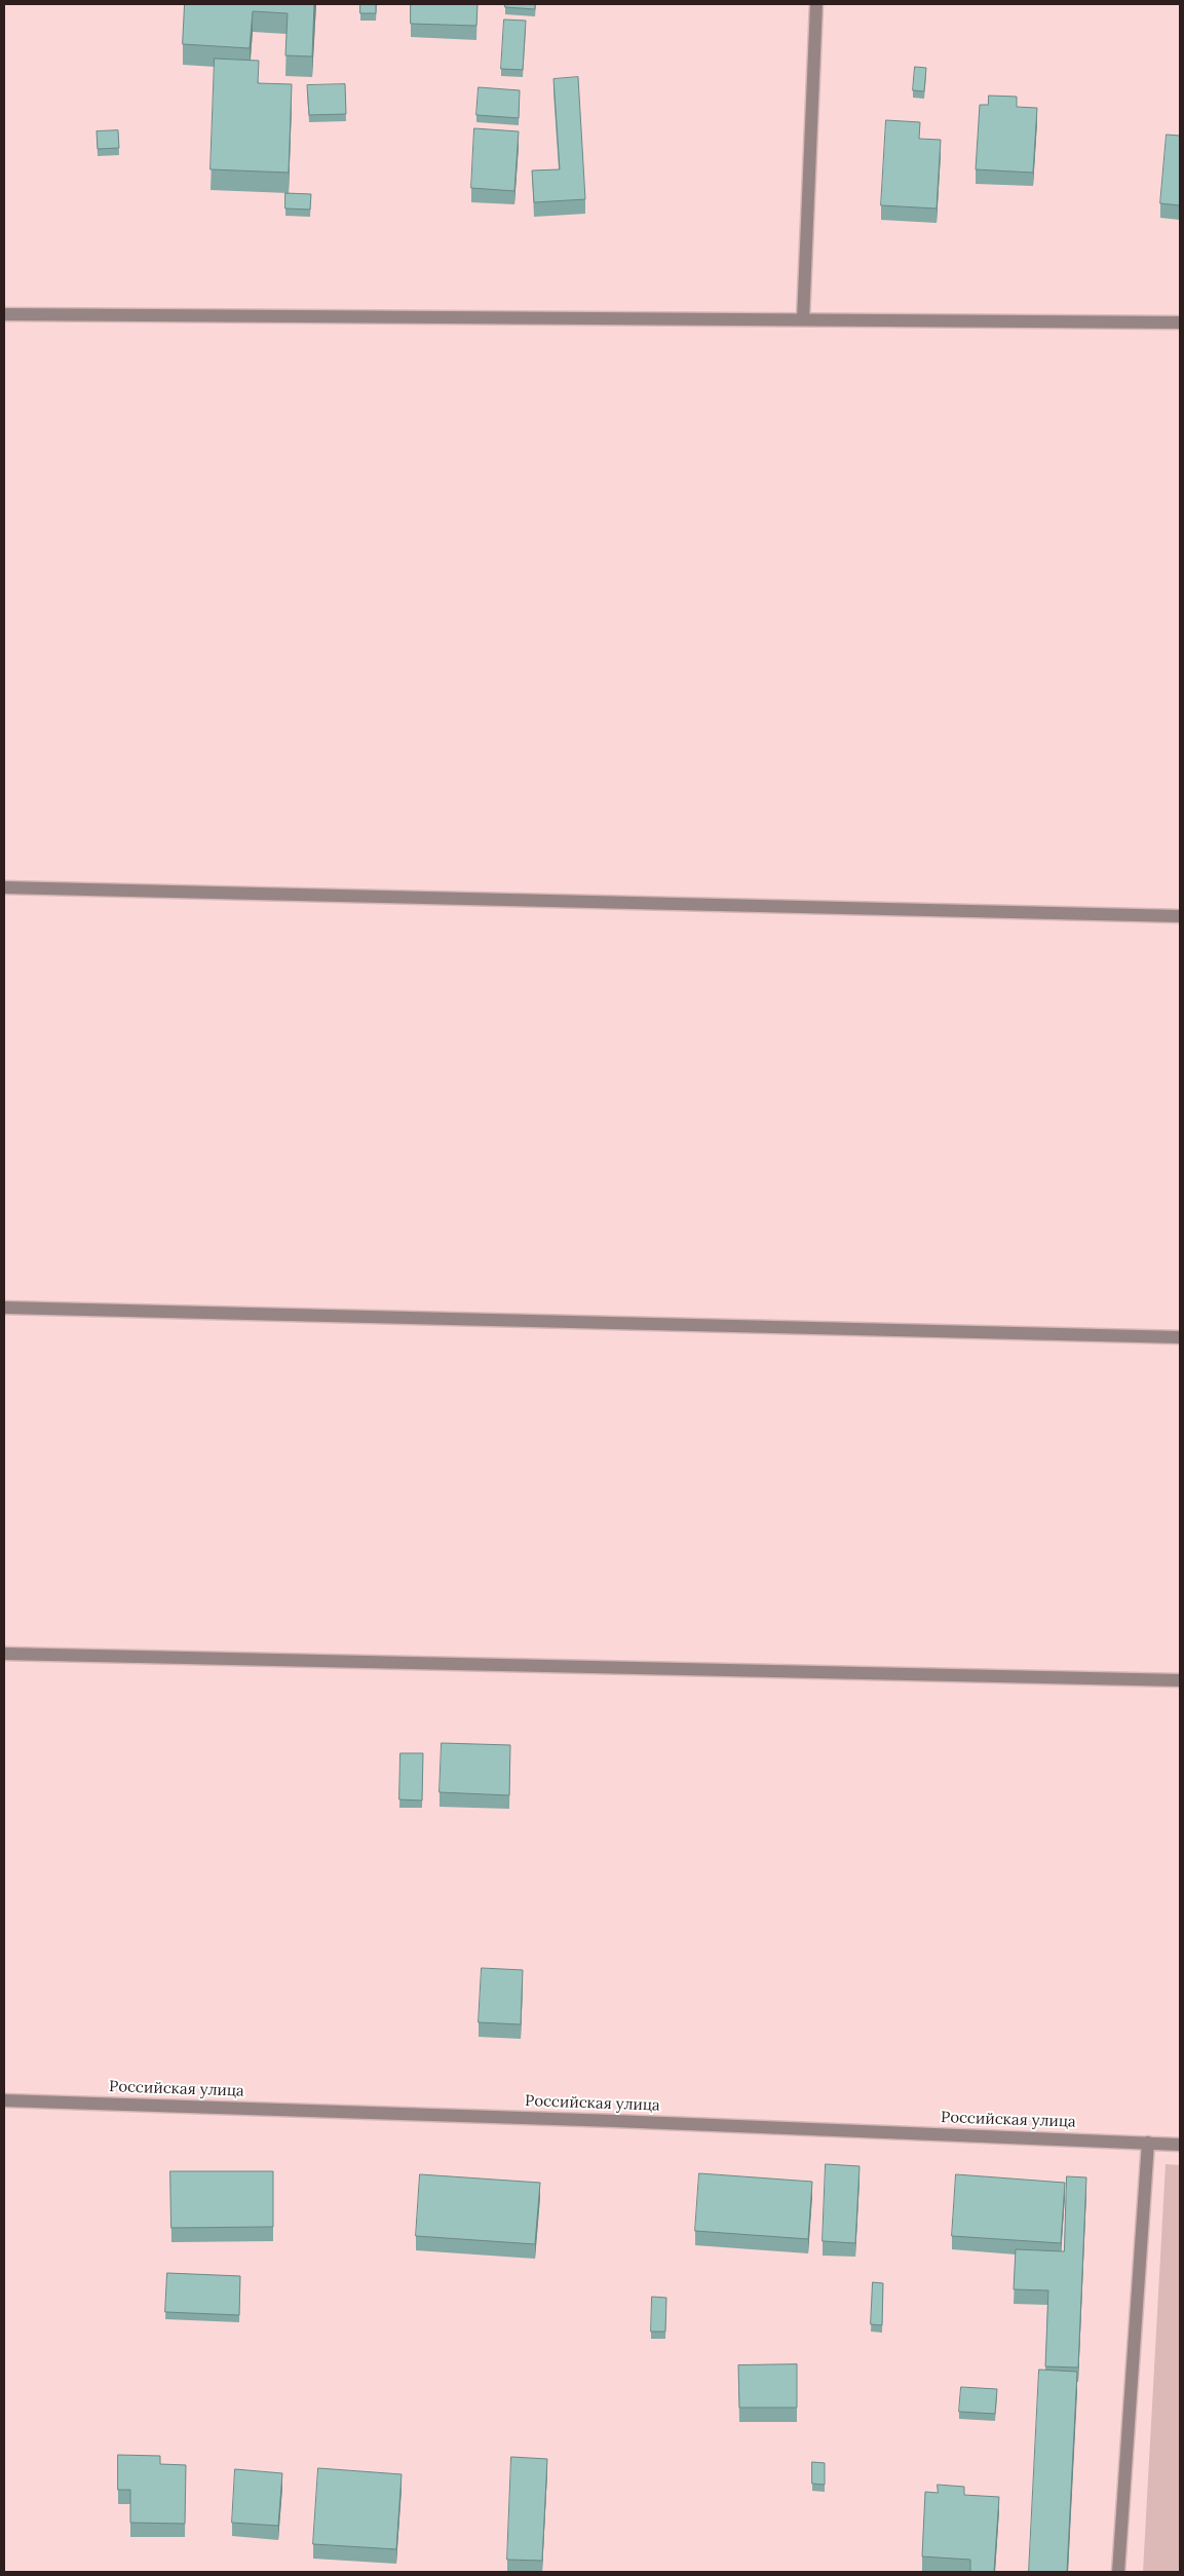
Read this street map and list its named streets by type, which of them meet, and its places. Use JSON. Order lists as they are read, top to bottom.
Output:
{
  "streets": {
    "street": ["Российская улица"]
  }
}
